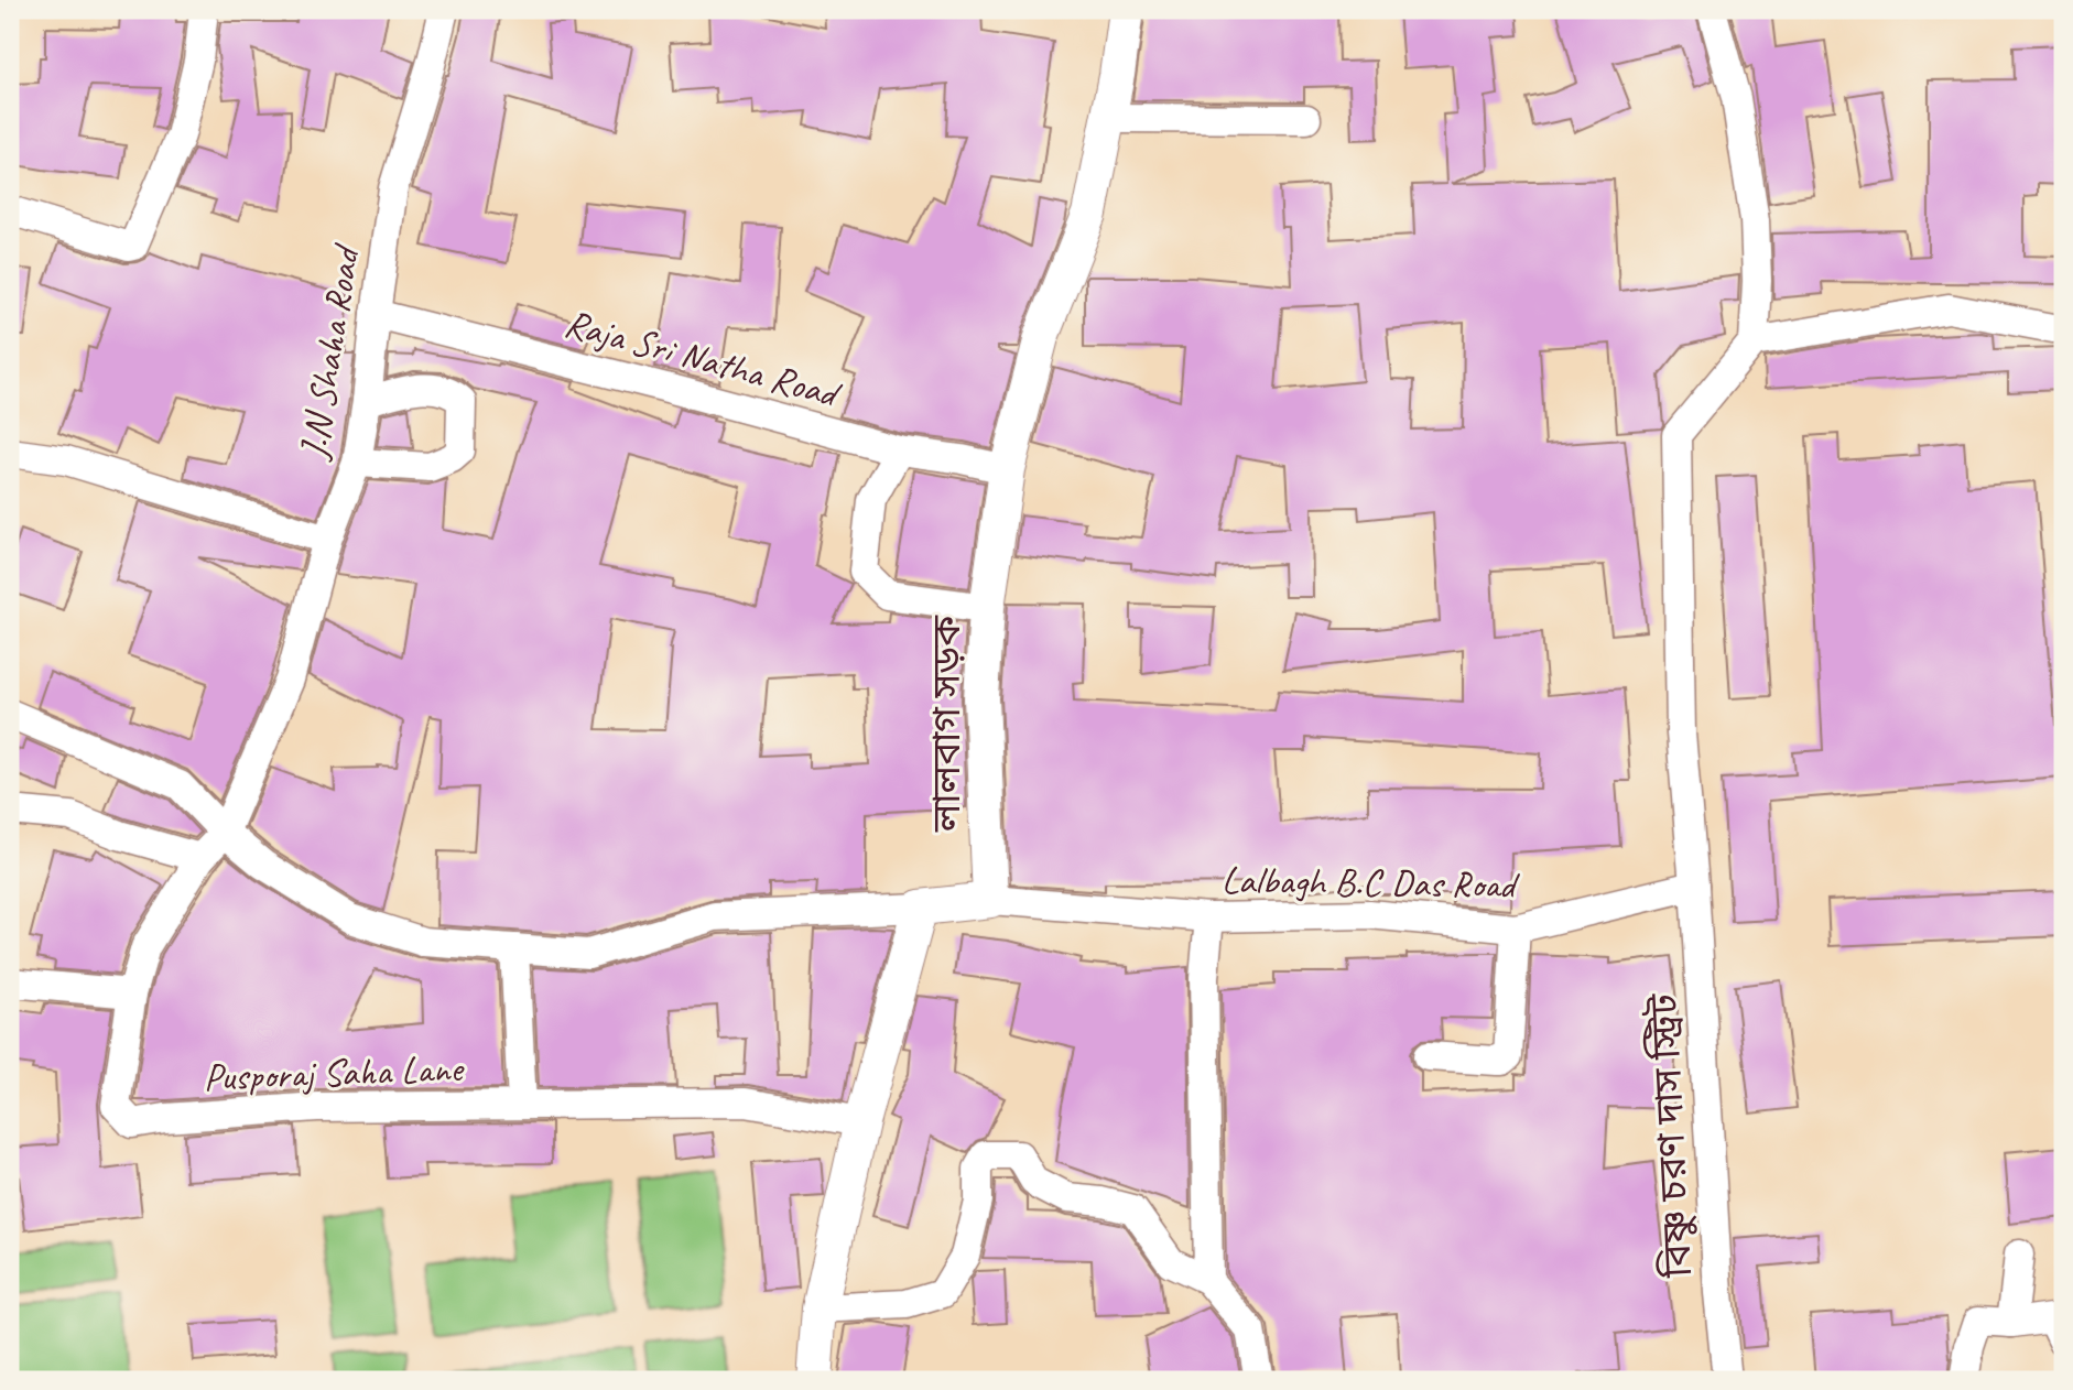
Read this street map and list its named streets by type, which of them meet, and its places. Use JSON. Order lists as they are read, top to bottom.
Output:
{
  "streets": {
    "street": [
      "J.N Shaha Road",
      "Raja Sri Natha Road",
      "লালবাগ সড়ক",
      "Lalbagh B.C Das Road",
      "Pusporaj Saha Lane",
      "বিষ্ণু চরণ দাস স্ট্রিট"
    ]
  },
  "crossings": [
    ["J.N Shaha Road", "Raja Sri Natha Road"],
    ["J.N Shaha Road", "Pusporaj Saha Lane"],
    ["Raja Sri Natha Road", "লালবাগ সড়ক"],
    ["লালবাগ সড়ক", "Lalbagh B.C Das Road"],
    ["Lalbagh B.C Das Road", "বিষ্ণু চরণ দাস স্ট্রিট"]
  ]
}
